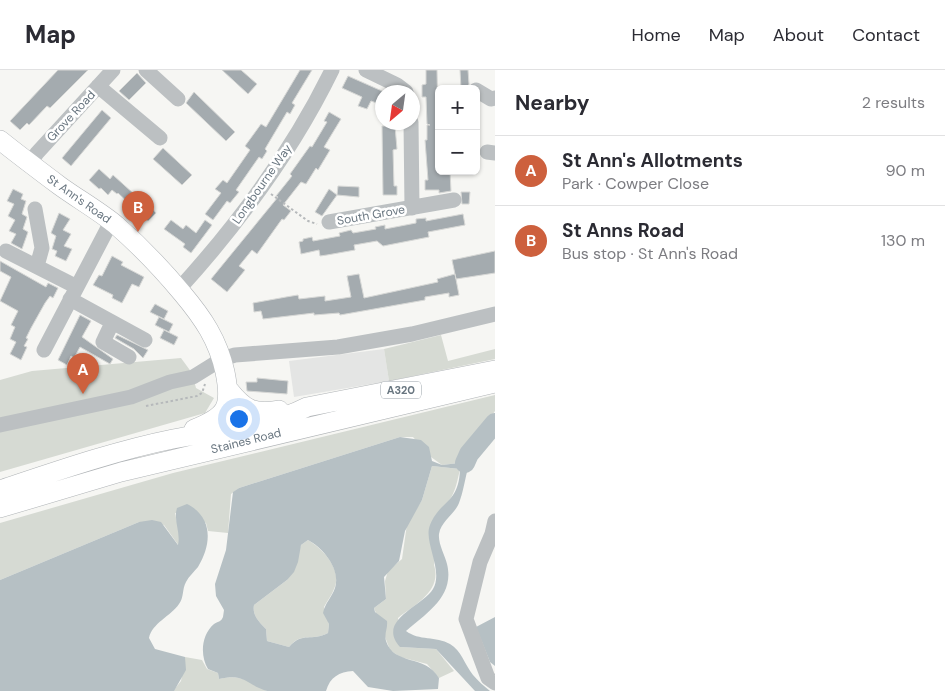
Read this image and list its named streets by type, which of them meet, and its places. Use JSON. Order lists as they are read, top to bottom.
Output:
{
  "streets": {
    "main road": ["St Ann's Road", "A320", "Staines Road"],
    "street": ["Grove Road", "Longbourne Way", "South Grove"]
  },
  "crossings": [
    ["Grove Road", "St Ann's Road"],
    ["Longbourne Way", "St Ann's Road"],
    ["St Ann's Road", "Staines Road"]
  ],
  "north": "bottom left",
  "page": {
    "header": "Map",
    "nav": [
      "Home",
      "Map",
      "About",
      "Contact"
    ],
    "heading": ["Nearby", "2 results"],
    "map_buttons": ["+", "−"],
    "list": [
      {
        "mark": "A",
        "name": "St Ann's Allotments",
        "note": "Park · Cowper Close",
        "value": "90 m"
      },
      {
        "mark": "B",
        "name": "St Anns Road",
        "note": "Bus stop · St Ann's Road",
        "value": "130 m"
      }
    ],
    "pins": ["B", "A"]
  }
}
